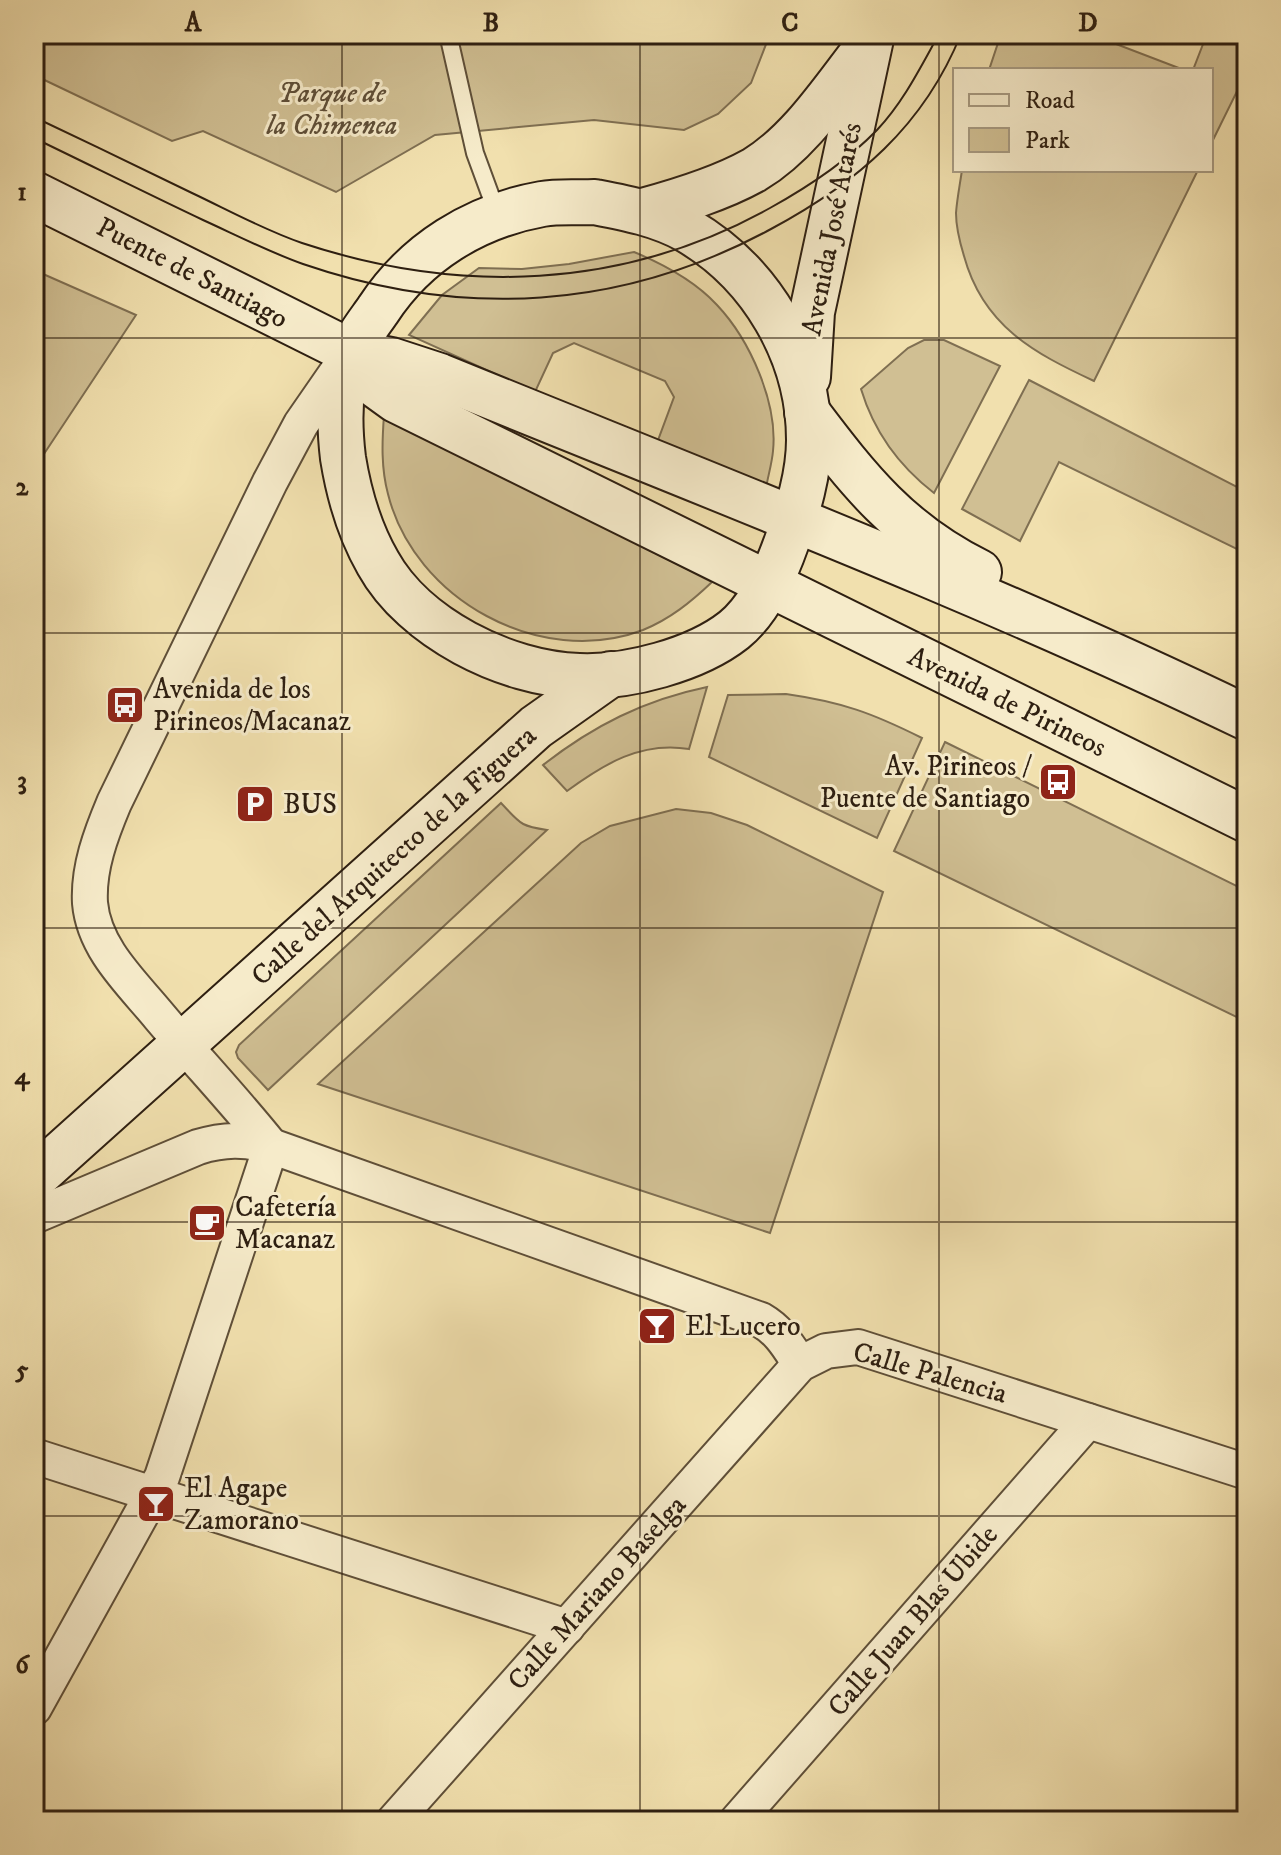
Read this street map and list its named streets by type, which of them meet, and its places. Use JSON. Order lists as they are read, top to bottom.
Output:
{
  "streets": {
    "main road": [
      "Avenida José Atarés",
      "Puente de Santiago",
      "Avenida de Pirineos",
      "Calle del Arquitecto de la Figuera"
    ],
    "street": ["Calle Palencia", "Calle Mariano Baselga", "Calle Juan Blas Ubide"]
  },
  "crossings": [
    ["Puente de Santiago", "Avenida de Pirineos"],
    ["Calle Palencia", "Calle Mariano Baselga"],
    ["Calle Palencia", "Calle Juan Blas Ubide"]
  ],
  "parks": ["Parque de la Chimenea"],
  "places": {
    "bus stop": ["Avenida de los Pirineos/Macanaz", "Av. Pirineos / Puente de Santiago"],
    "parking": ["BUS"],
    "cafe": ["Cafetería Macanaz"],
    "bar": ["El Lucero", "El Agape Zamorano"]
  },
  "legend": ["Road", "Park"],
  "grid": {
    "columns": [
      "A",
      "B",
      "C",
      "D"
    ],
    "rows": [
      "1",
      "2",
      "3",
      "4",
      "5",
      "6"
    ]
  }
}
